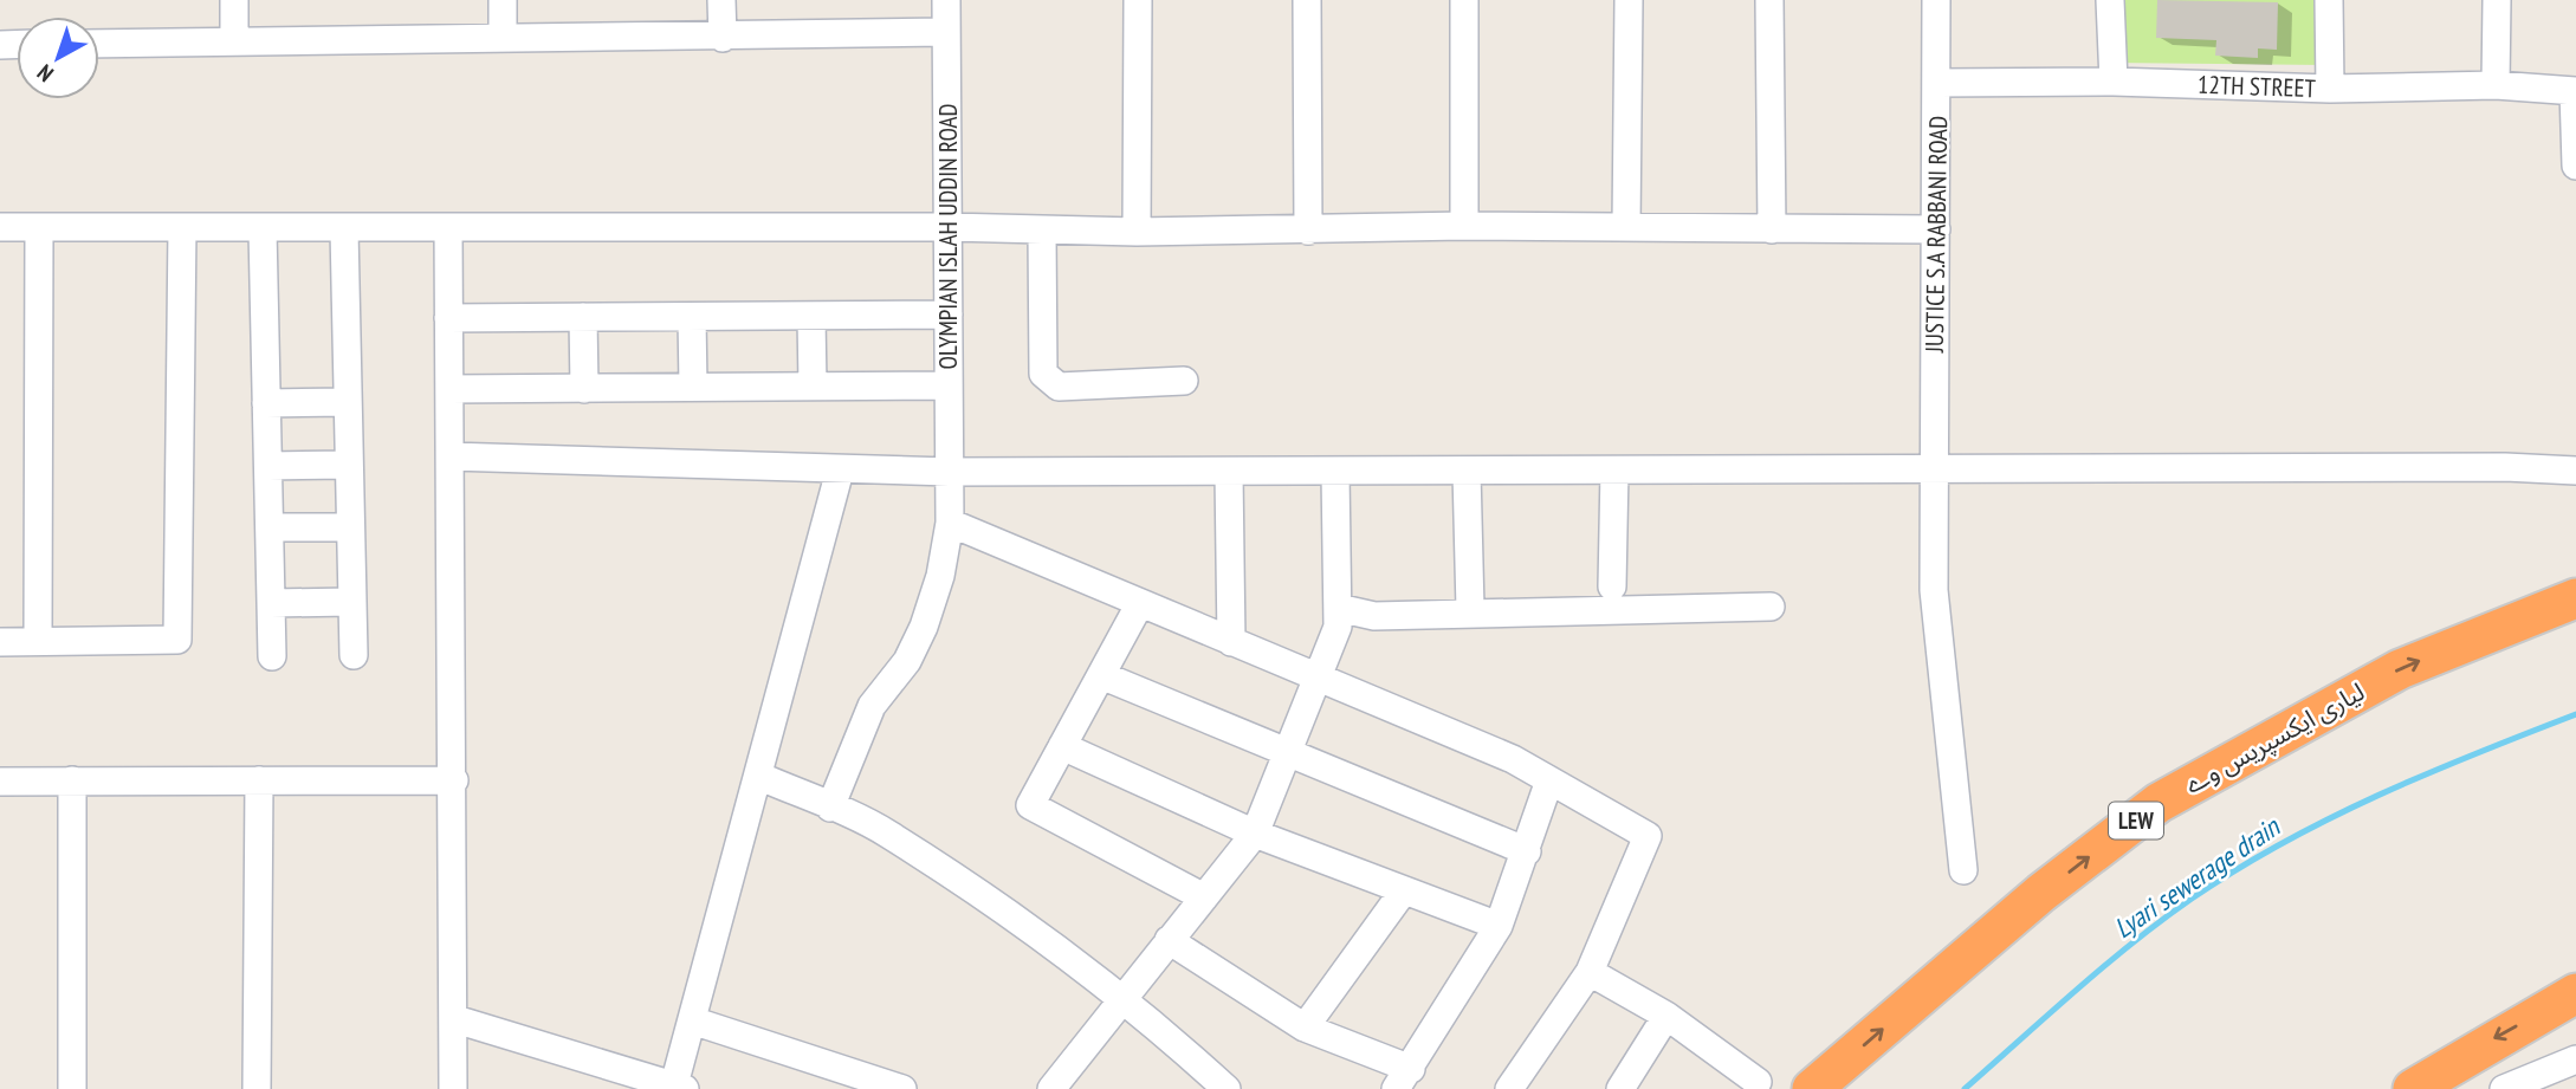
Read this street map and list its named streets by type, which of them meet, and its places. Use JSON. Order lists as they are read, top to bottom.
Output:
{
  "streets": {
    "highway": ["لیاری ایکسپریس وے", "LEW"],
    "street": ["12TH STREET", "JUSTICE S.A RABBANI ROAD", "OLYMPIAN ISLAH UDDIN ROAD"]
  },
  "crossings": [
    ["12TH STREET", "JUSTICE S.A RABBANI ROAD"]
  ],
  "one_way": ["لیاری ایکسپریس وے"],
  "water": ["Lyari sewerage drain"],
  "north": "bottom left"
}
